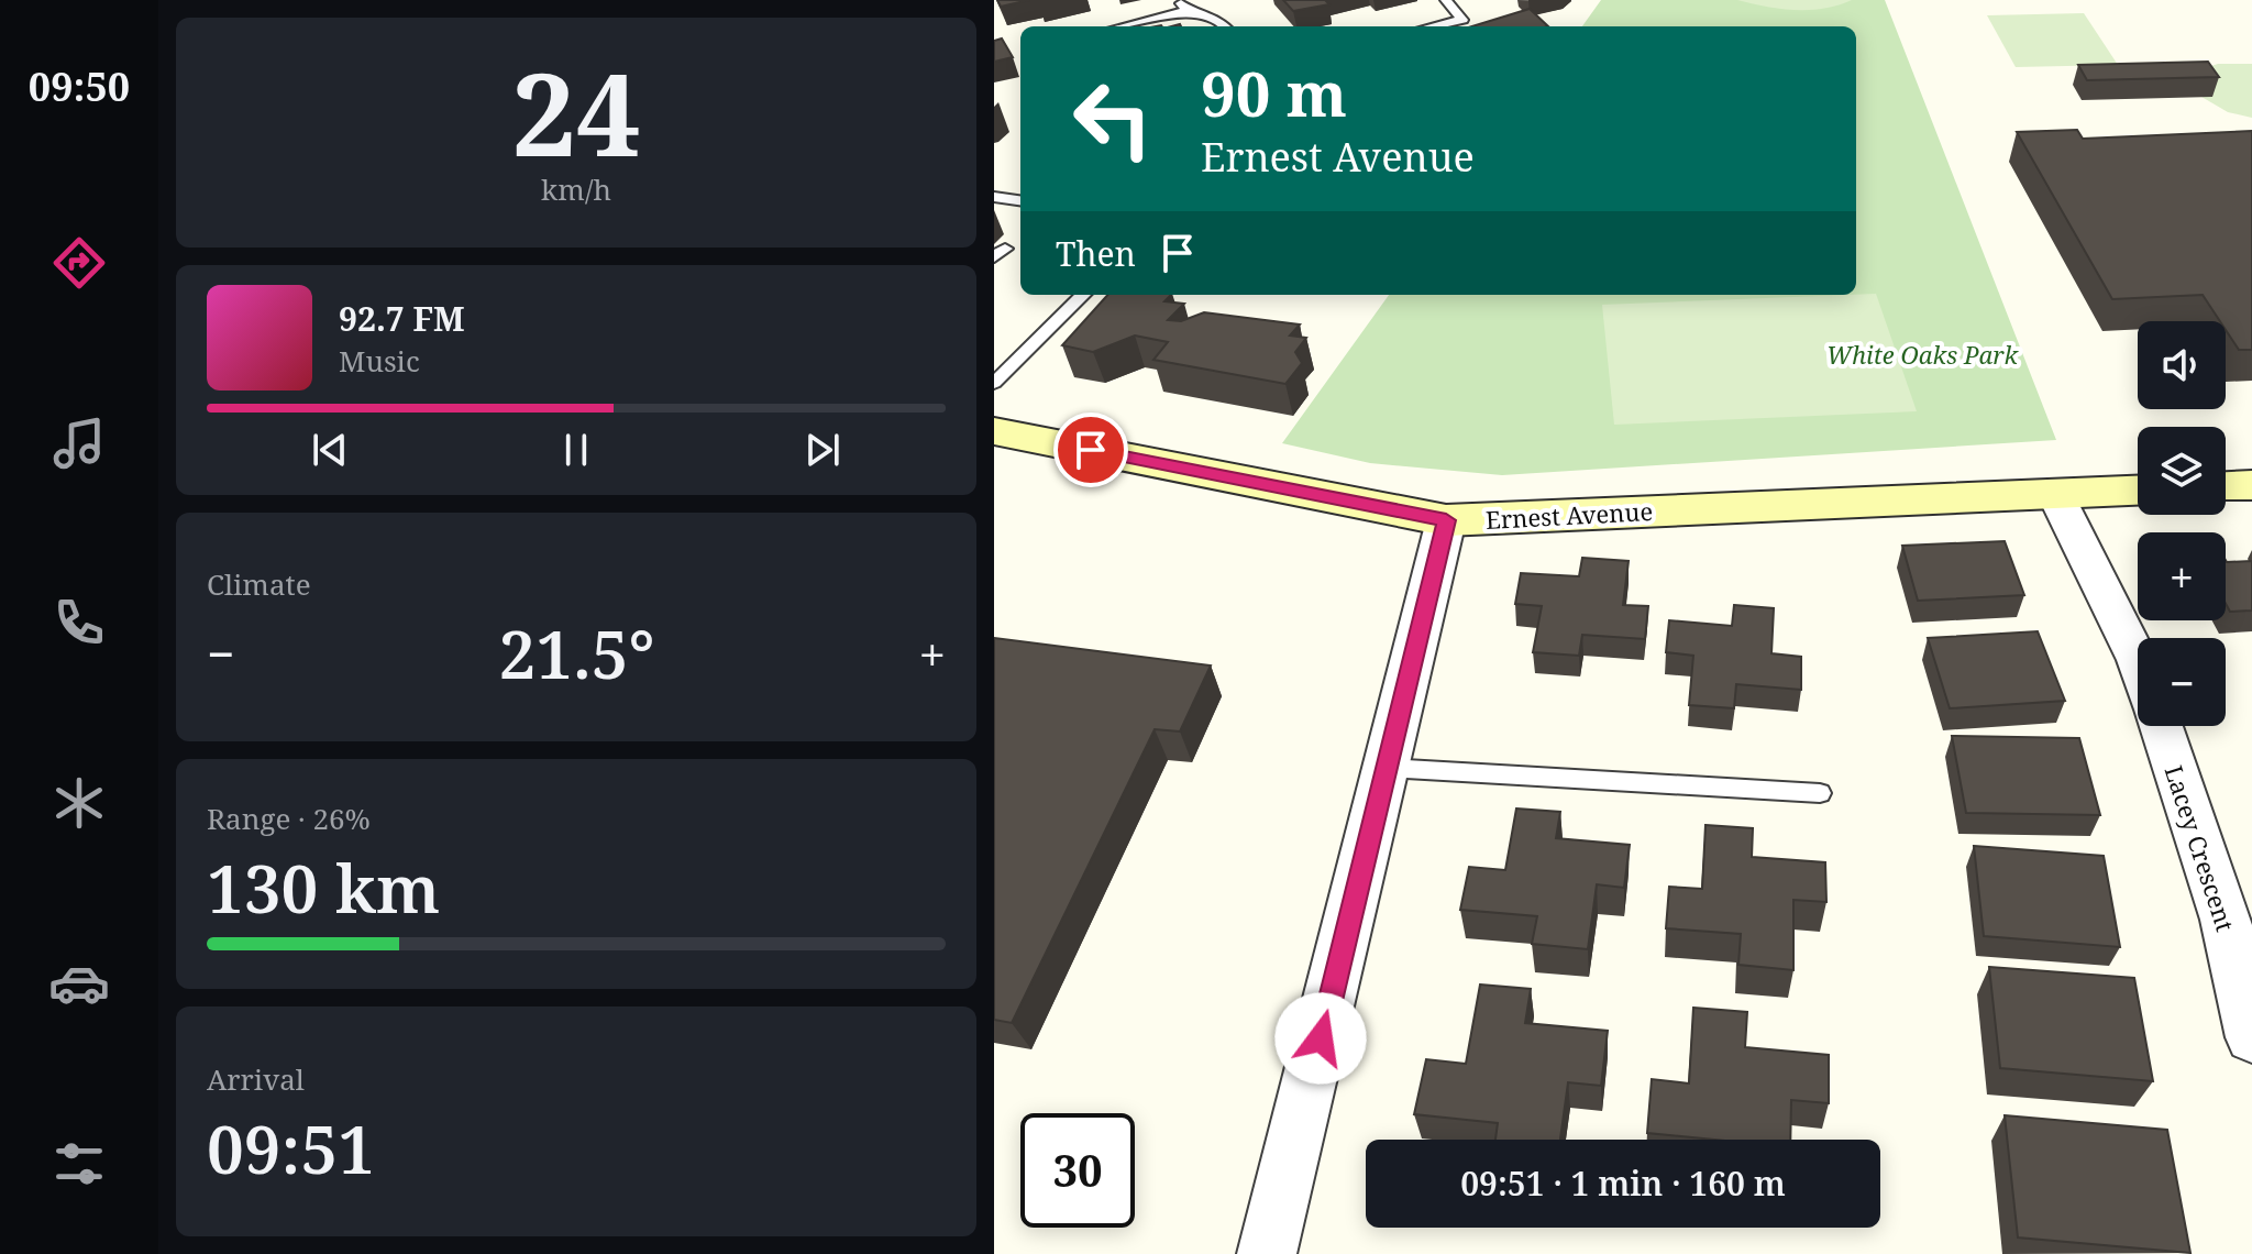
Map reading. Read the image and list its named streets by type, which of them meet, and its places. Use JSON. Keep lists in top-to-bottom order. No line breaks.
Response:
{"streets":{"street":["Ernest Avenue","Lacey Crescent"]},"crossings":[["Ernest Avenue","Lacey Crescent"]],"parks":["White Oaks Park"],"page":{"tabs":"09:50","tile":[["24","km/h"],"Climate",["Range · 26%","130 km"],["Arrival","09:51"]],"turn":["90 m","Ernest Avenue"],"then":"Then","song":["92.7 FM","Music"],"map_buttons":["+","−"],"heat":["−","21.5°","+"],"limit":"30","trip":"09:51 · 1 min · 160 m"}}
